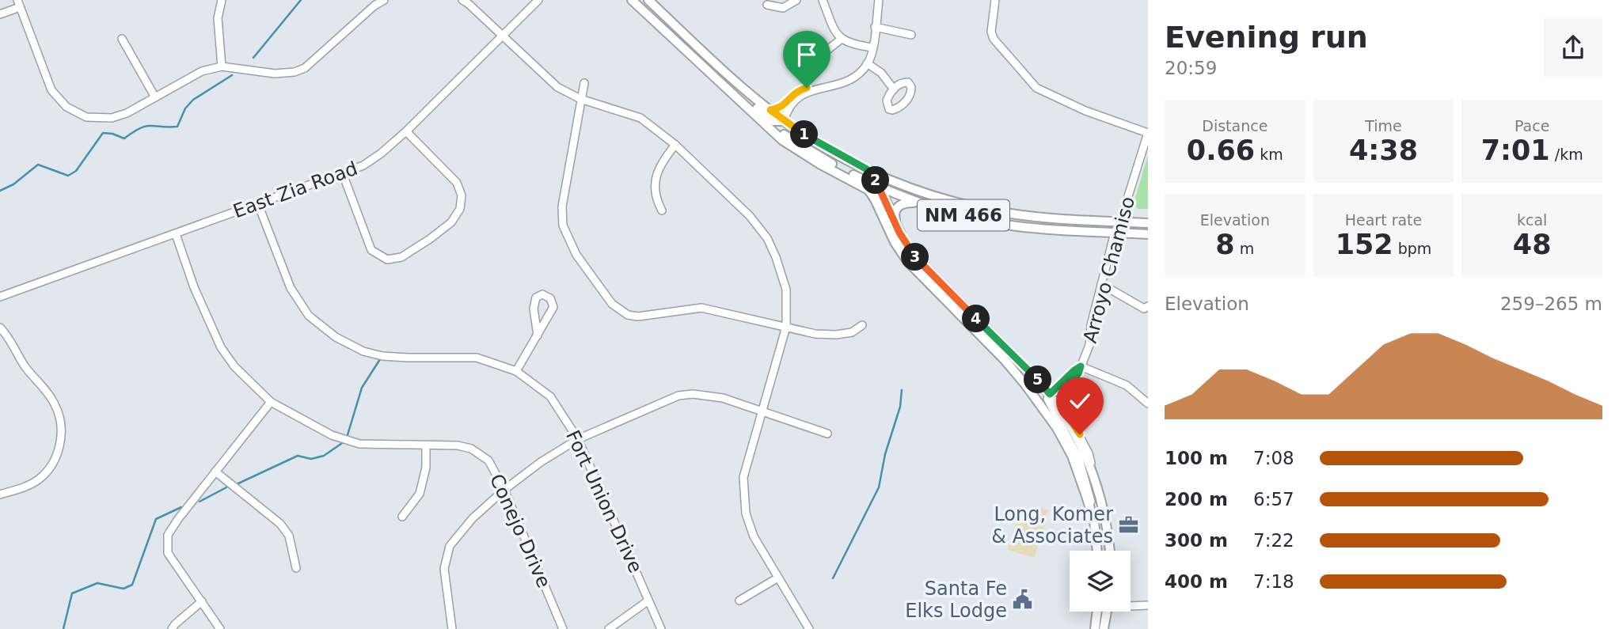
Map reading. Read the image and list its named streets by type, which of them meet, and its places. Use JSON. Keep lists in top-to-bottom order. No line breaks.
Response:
{"streets":{"main road":["NM 466"],"street":["East Zia Road","Arroyo Chamiso","Fort Union Drive","Conejo Drive"]},"crossings":[["East Zia Road","Fort Union Drive"],["East Zia Road","Conejo Drive"],["NM 466","Arroyo Chamiso"]],"places":{"office":["Long, Komer & Associates"],"public building":["Santa Fe Elks Lodge"]},"page":{"heading":["Evening run","20:59"],"stats":[["Distance","0.66 km"],["Time","4:38"],["Pace","7:01 /km"],["Elevation","8 m"],["Heart rate","152 bpm"],["kcal","48"]],"pins":["1","2","3","4","5"],"chart":["Elevation","259–265 m"],"list":[{"name":"100 m","note":"7:08"},{"name":"200 m","note":"6:57"},{"name":"300 m","note":"7:22"},{"name":"400 m","note":"7:18"}]}}
